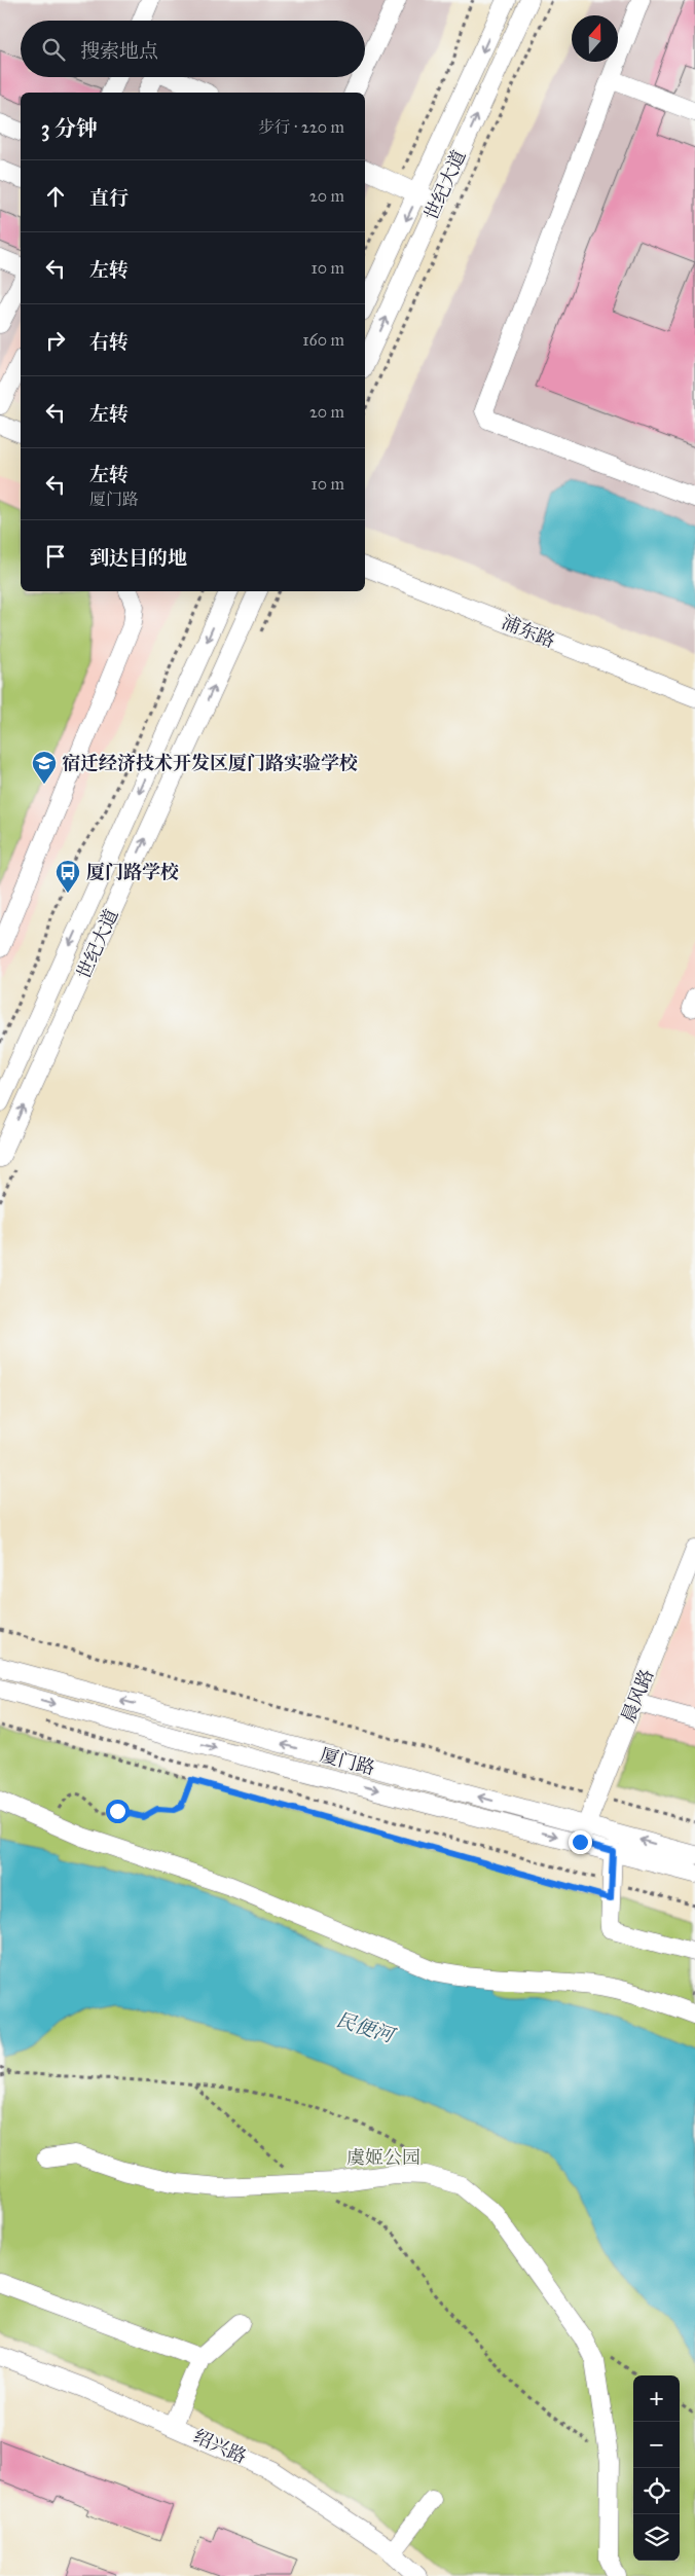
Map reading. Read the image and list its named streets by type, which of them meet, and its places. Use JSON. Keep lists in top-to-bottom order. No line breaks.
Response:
{"streets":{"street":["世纪大道","浦东路","晨风路","厦门路","绍兴路"]},"crossings":[["晨风路","厦门路"]],"water":["民便河"],"parks":["虞姬公园"],"places":{"school or university":["宿迁经济技术开发区厦门路实验学校"],"bus stop":["厦门路学校"]},"north":"top","page":{"search":"搜索地点","heading":["3 分钟","步行 · 220 m"],"list":[["直行","20 m"],["左转","10 m"],["右转","160 m"],["左转","20 m"],["左转","厦门路","10 m"],"到达目的地"],"map_buttons":["+","−"]}}
